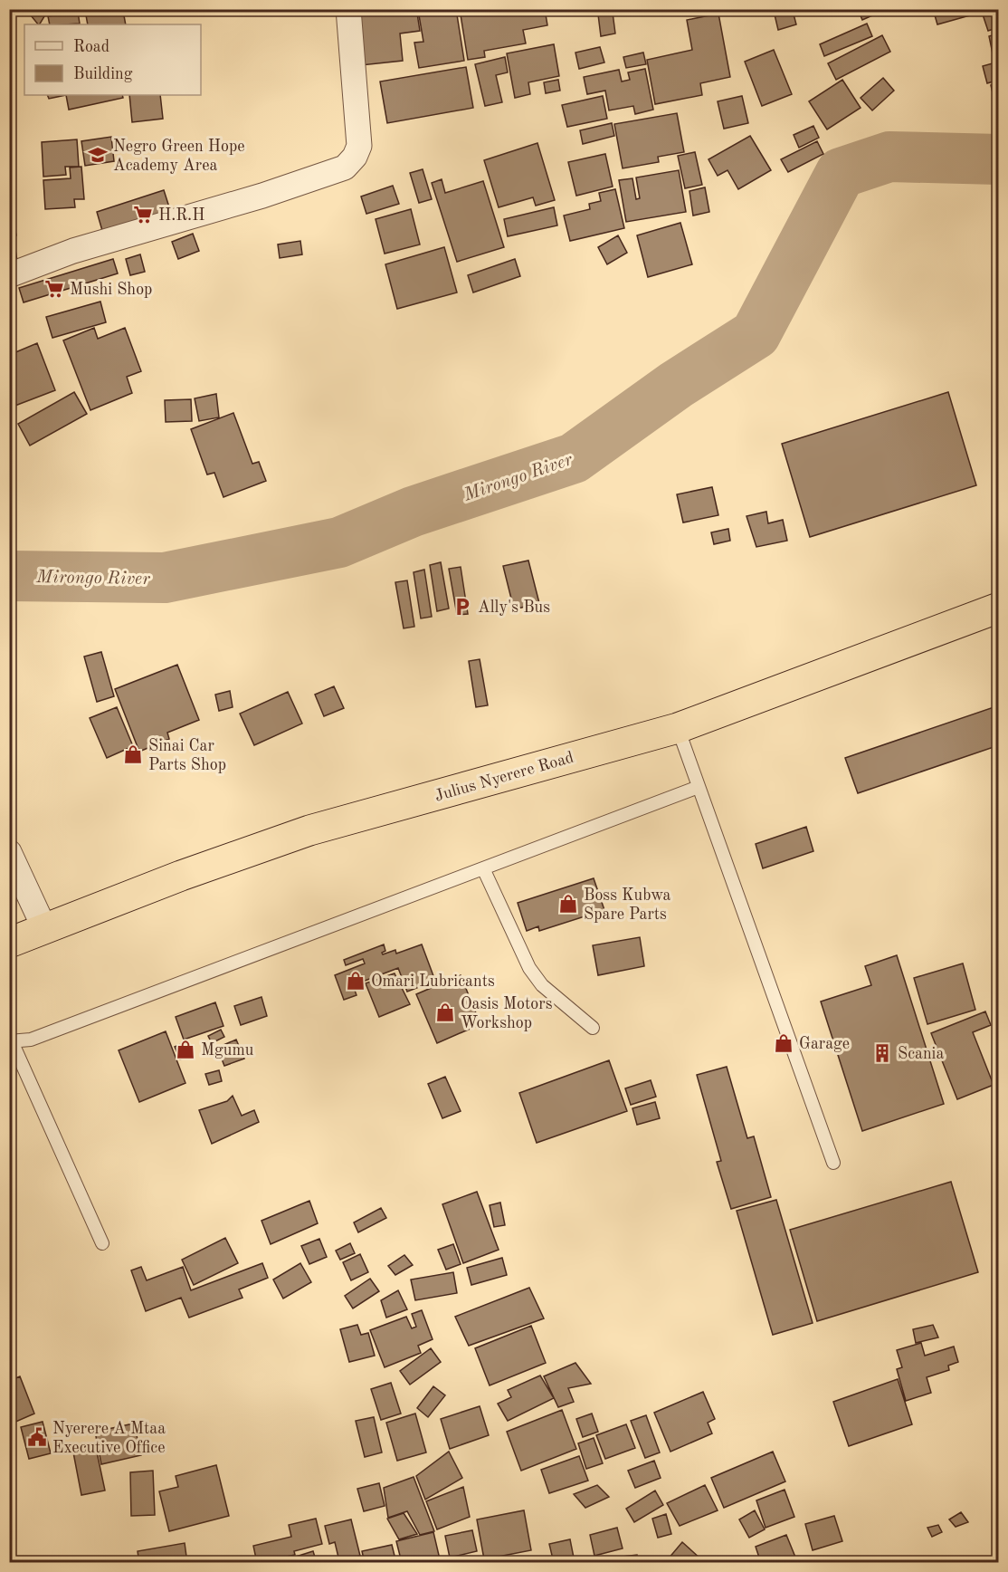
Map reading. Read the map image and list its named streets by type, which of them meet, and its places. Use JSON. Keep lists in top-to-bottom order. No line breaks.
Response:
{"streets":{"highway":["Julius Nyerere Road"]},"water":["Mirongo River"],"places":{"school or university":["Negro Green Hope Academy Area"],"supermarket":["H.R.H","Mushi Shop"],"parking":["Ally's Bus"],"shop":["Sinai Car Parts Shop","Boss Kubwa Spare Parts","Omari Lubricants","Oasis Motors Workshop","Garage","Mgumu"],"building":["Scania"],"public building":["Nyerere A Mtaa Executive Office"]},"legend":["Road","Building"]}
